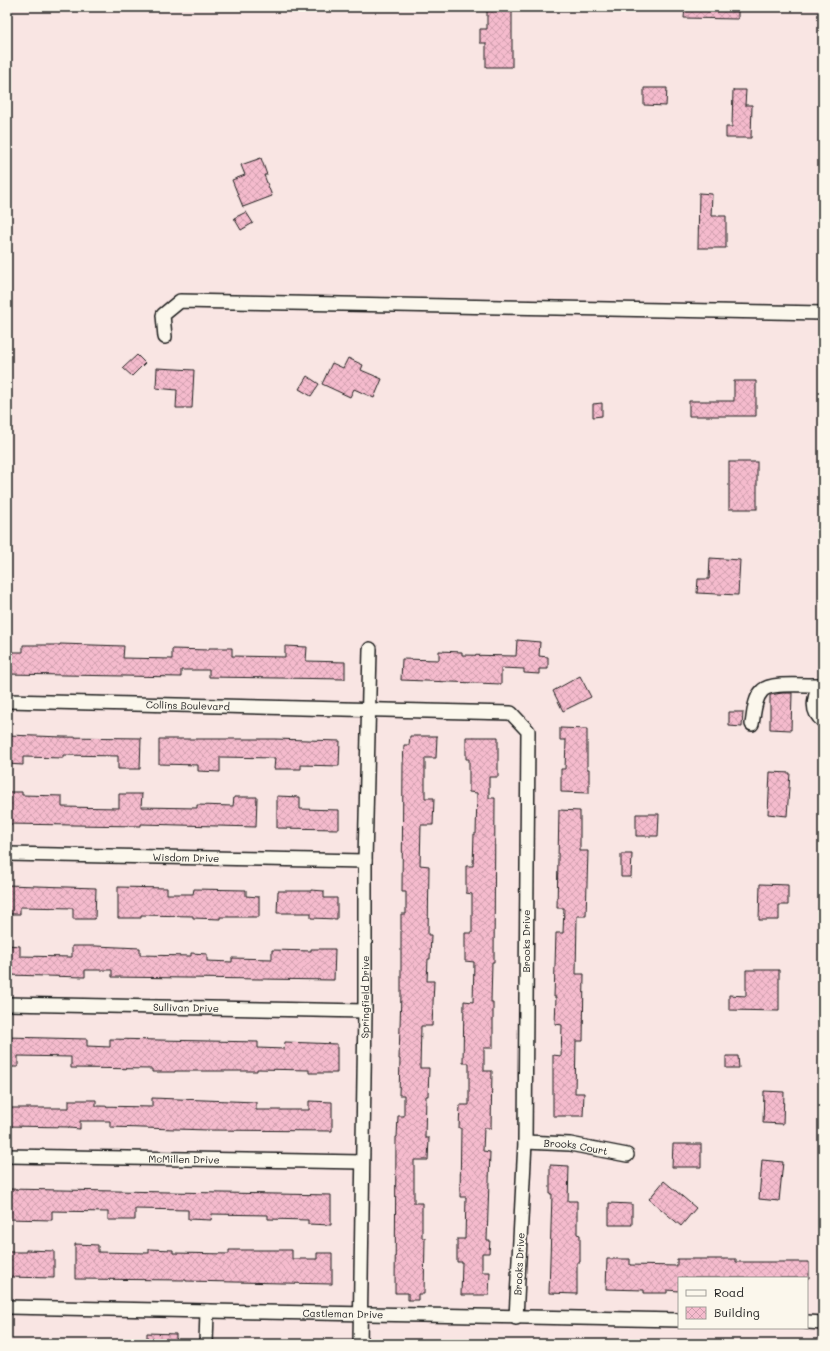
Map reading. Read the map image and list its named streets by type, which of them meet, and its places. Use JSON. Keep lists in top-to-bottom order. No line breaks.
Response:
{"streets":{"street":["Collins Boulevard","Wisdom Drive","Brooks Drive","Springfield Drive","Sullivan Drive","Brooks Court","McMillen Drive","Castleman Drive"]},"crossings":[["Collins Boulevard","Brooks Drive"],["Collins Boulevard","Springfield Drive"],["Wisdom Drive","Springfield Drive"],["Brooks Drive","Springfield Drive"],["Brooks Drive","Brooks Court"],["Brooks Drive","Castleman Drive"],["Springfield Drive","Sullivan Drive"],["Springfield Drive","McMillen Drive"],["Springfield Drive","Castleman Drive"]],"legend":["Road","Building"]}
